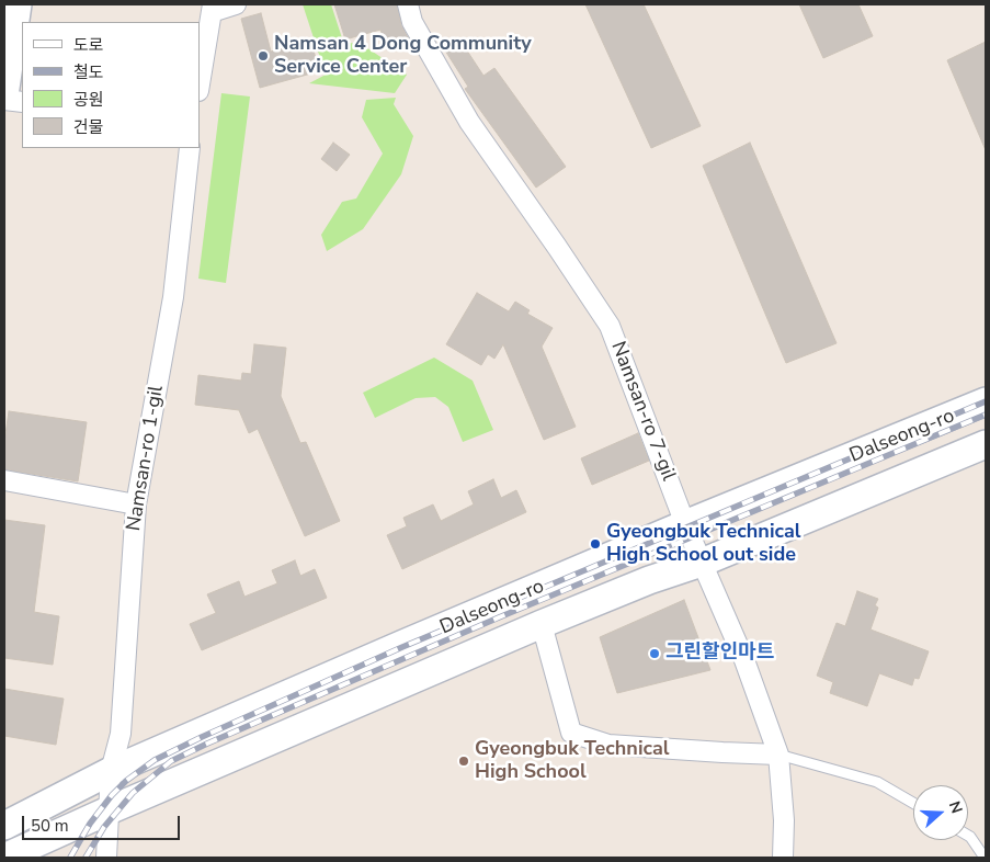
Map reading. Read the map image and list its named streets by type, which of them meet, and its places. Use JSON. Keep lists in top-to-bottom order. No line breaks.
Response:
{"streets":{"main road":["Dalseong-ro"],"street":["Namsan-ro 7-gil","Namsan-ro 1-gil"]},"crossings":[["Namsan-ro 7-gil","Dalseong-ro"],["Dalseong-ro","Namsan-ro 1-gil"]],"places":["Namsan 4 Dong Community Service Center","Gyeongbuk Technical High School out side","그린할인마트","Gyeongbuk Technical High School"],"legend":["도로","철도","공원","건물"],"scale_bar":"50 m","north":"right"}
